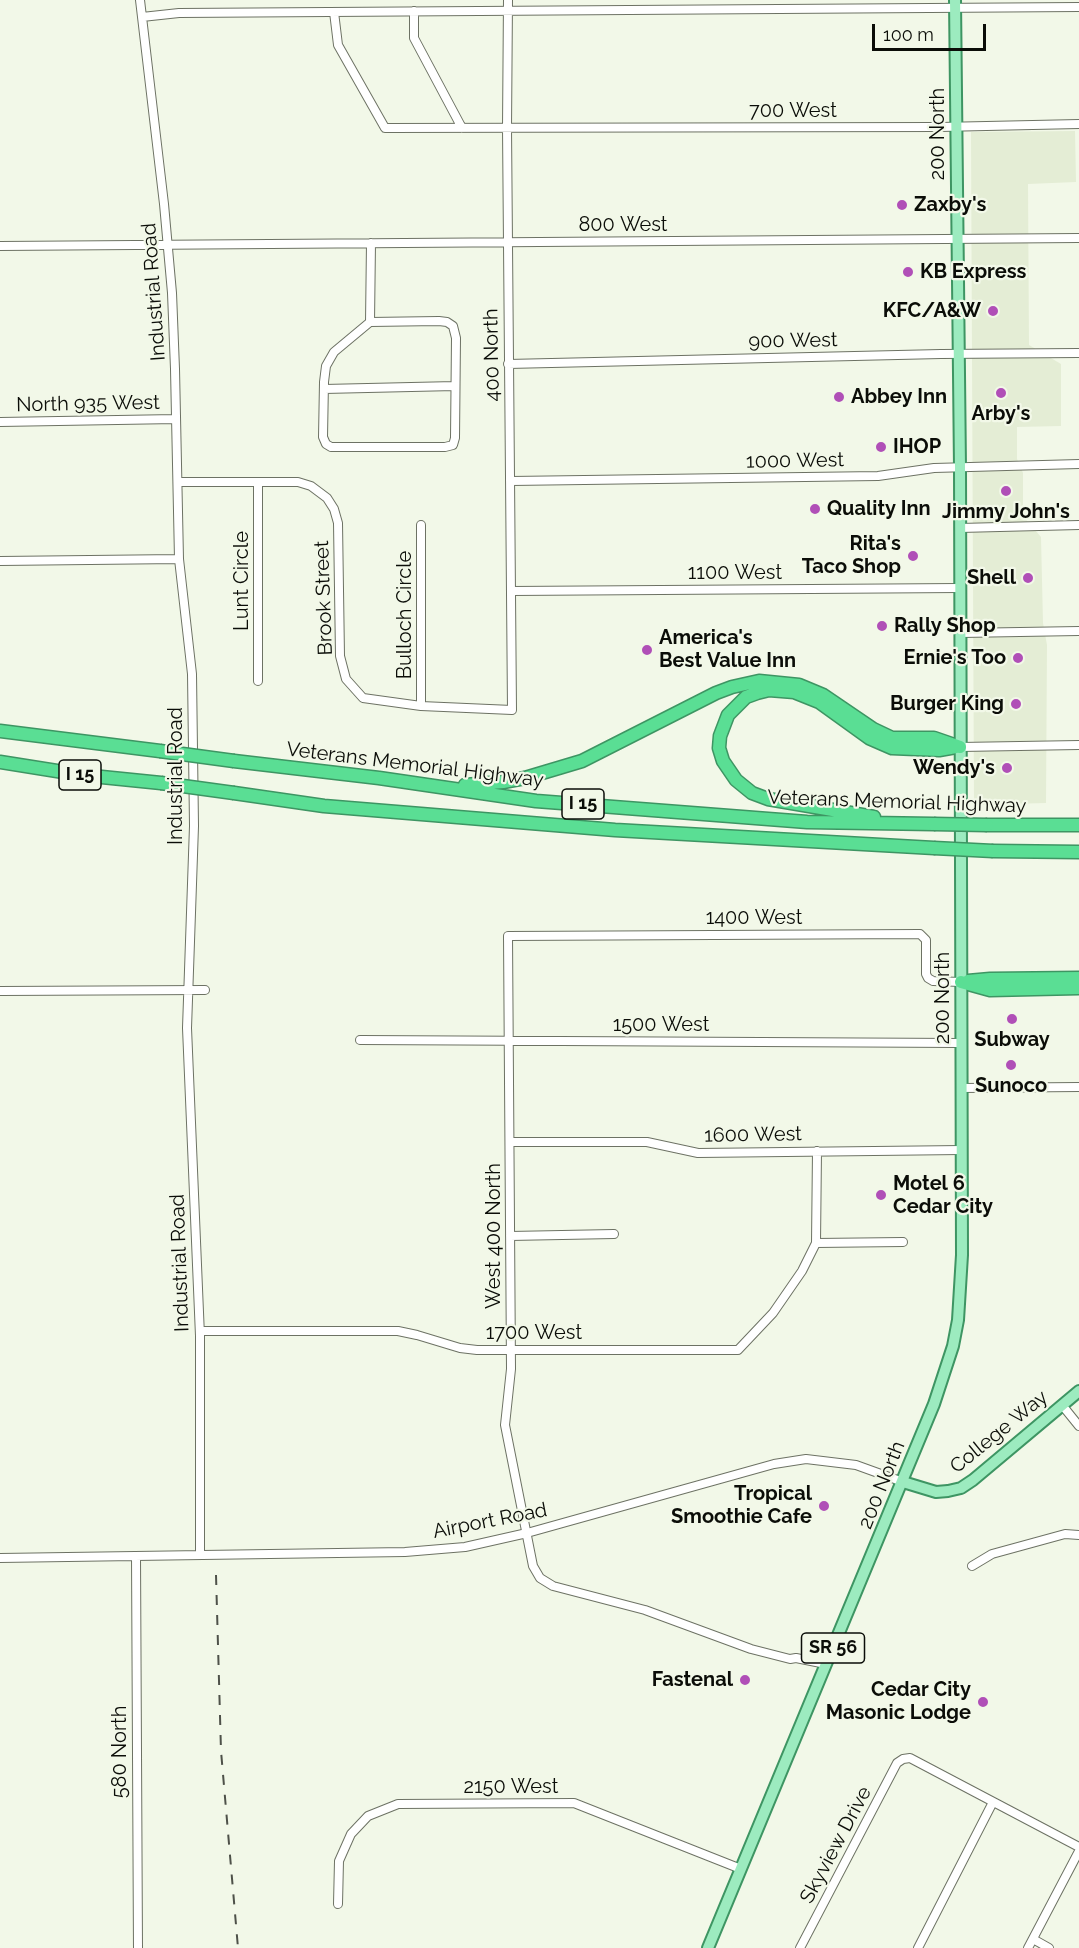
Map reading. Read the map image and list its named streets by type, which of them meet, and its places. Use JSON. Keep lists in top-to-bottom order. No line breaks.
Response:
{"streets":{"highway":["Veterans Memorial Highway","I 15"],"main road":["200 North","College Way","SR 56"],"street":["700 West","800 West","Industrial Road","900 West","400 North","North 935 West","1000 West","1100 West","Lunt Circle","Brook Street","Bulloch Circle","1400 West","1500 West","1600 West","West 400 North","1700 West","Airport Road","580 North","2150 West","Skyview Drive"]},"crossings":[["700 West","200 North"],["700 West","400 North"],["200 North","800 West"],["200 North","900 West"],["200 North","1000 West"],["200 North","1100 West"],["200 North","1400 West"],["200 North","1500 West"],["200 North","1600 West"],["200 North","West 400 North"],["200 North","College Way"],["200 North","Airport Road"],["200 North","2150 West"],["800 West","Industrial Road"],["800 West","400 North"],["Industrial Road","North 935 West"],["Industrial Road","Brook Street"],["Industrial Road","1700 West"],["Industrial Road","Airport Road"],["900 West","400 North"],["400 North","1000 West"],["400 North","1100 West"],["400 North","Brook Street"],["Lunt Circle","Brook Street"],["Brook Street","Bulloch Circle"],["1400 West","West 400 North"],["1500 West","West 400 North"],["1600 West","West 400 North"],["1600 West","1700 West"],["West 400 North","1700 West"],["West 400 North","Airport Road"],["College Way","Airport Road"],["Airport Road","580 North"]],"places":["Zaxby's","KB Express","KFC/A&W","Arby's","Abbey Inn","IHOP","Jimmy John's","Quality Inn","Rita's Taco Shop","Shell","Rally Shop","America's Best Value Inn","Ernie's Too","Burger King","Wendy's","Subway","Sunoco","Motel 6 Cedar City","Tropical Smoothie Cafe","Fastenal","Cedar City Masonic Lodge"],"scale_bar":"100 m"}
